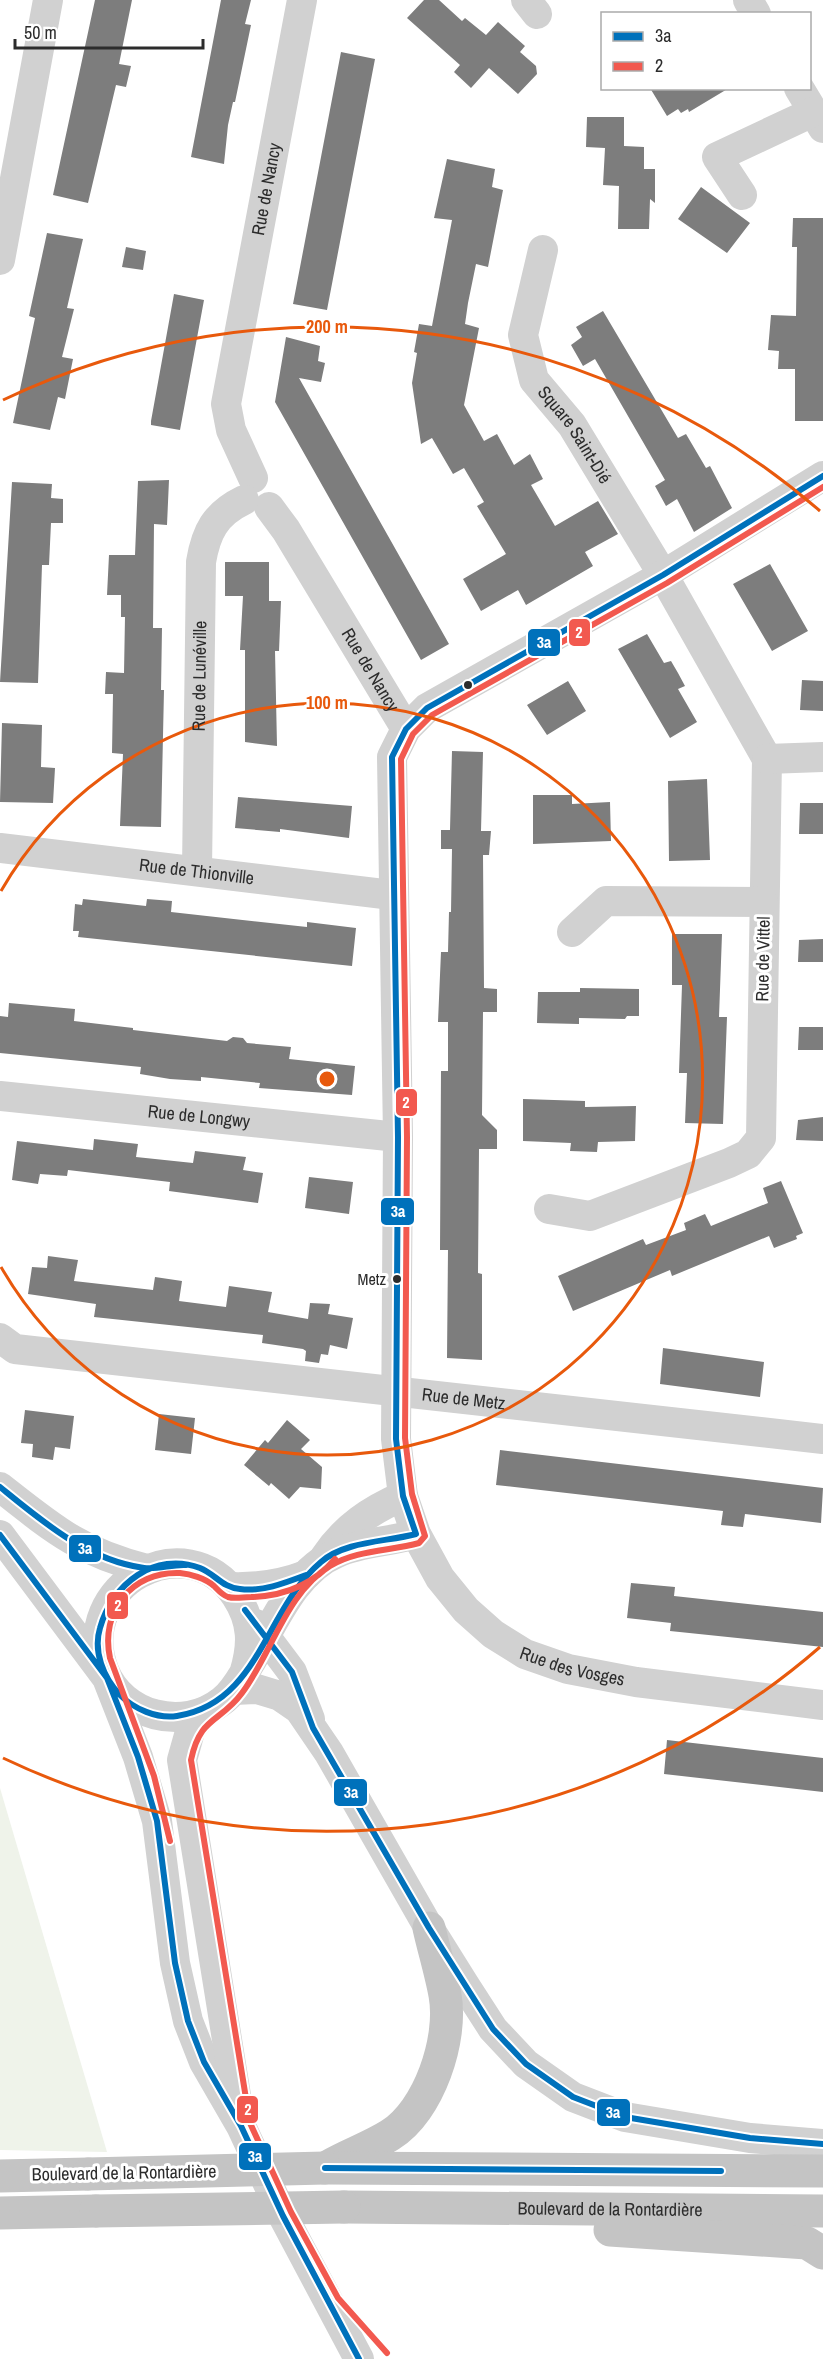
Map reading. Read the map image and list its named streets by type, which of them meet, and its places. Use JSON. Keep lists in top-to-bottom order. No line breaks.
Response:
{"streets":{"main road":["Boulevard de la Rontardière"],"street":["Rue de Nancy","Square Saint-Dié","Rue de Lunéville","Rue de Thionville","Rue de Vittel","Rue de Longwy","Rue de Metz","Rue des Vosges"]},"crossings":[["Rue de Nancy","Rue de Lunéville"],["Rue de Nancy","Rue de Thionville"],["Rue de Nancy","Rue de Longwy"],["Rue de Nancy","Rue de Metz"],["Rue de Nancy","Rue des Vosges"],["Rue de Lunéville","Rue de Thionville"]],"places":["Metz"],"lines":["transit line 3a","transit line 2"],"legend":["3a","2"],"scale_bar":"50 m","rings":["200 m","100 m"]}
